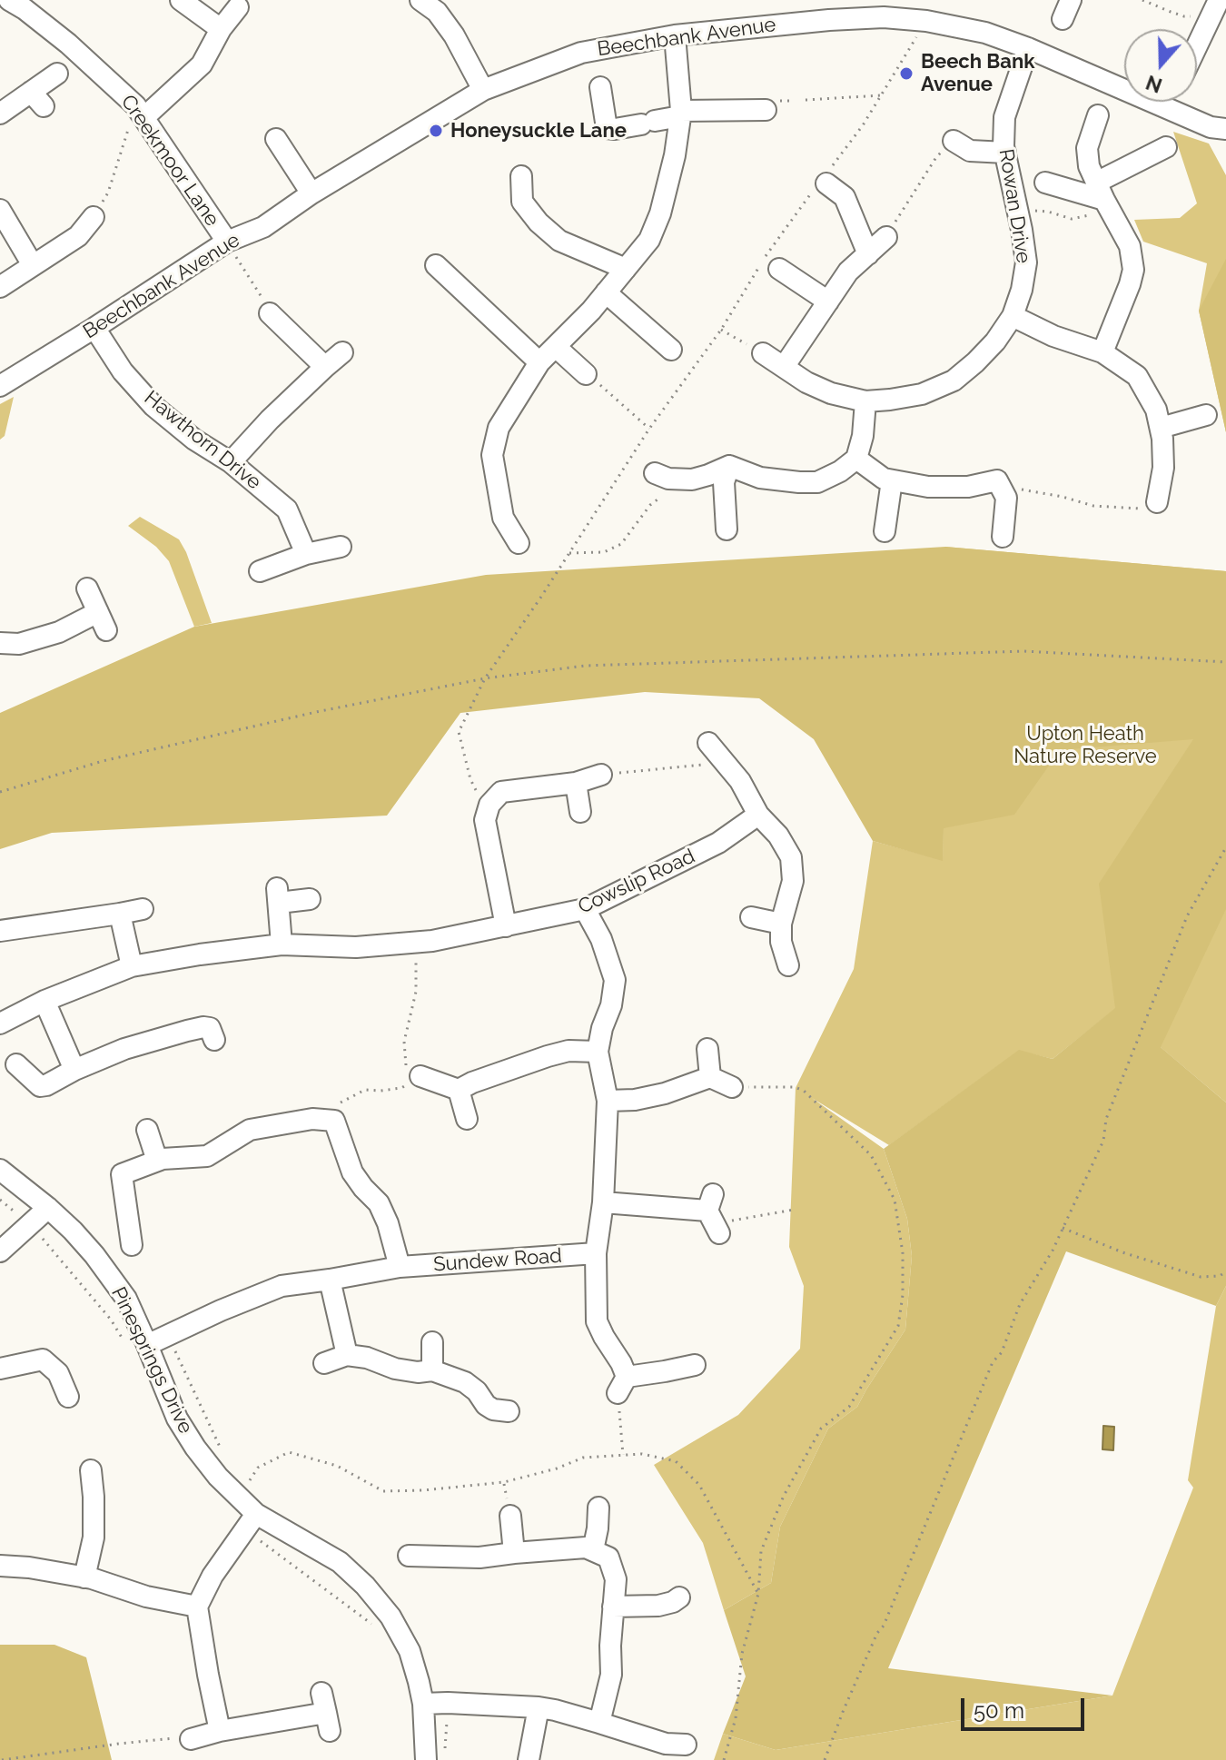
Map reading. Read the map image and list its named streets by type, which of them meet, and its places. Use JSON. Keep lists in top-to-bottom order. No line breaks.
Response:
{"streets":{"street":["Beechbank Avenue","Creekmoor Lane","Rowan Drive","Hawthorn Drive","Cowslip Road","Sundew Road","Pinesprings Drive"]},"crossings":[["Beechbank Avenue","Creekmoor Lane"],["Beechbank Avenue","Rowan Drive"],["Beechbank Avenue","Hawthorn Drive"],["Sundew Road","Pinesprings Drive"]],"parks":["Upton Heath Nature Reserve"],"places":["Beech Bank Avenue","Honeysuckle Lane"],"scale_bar":"50 m","north":"bottom"}
